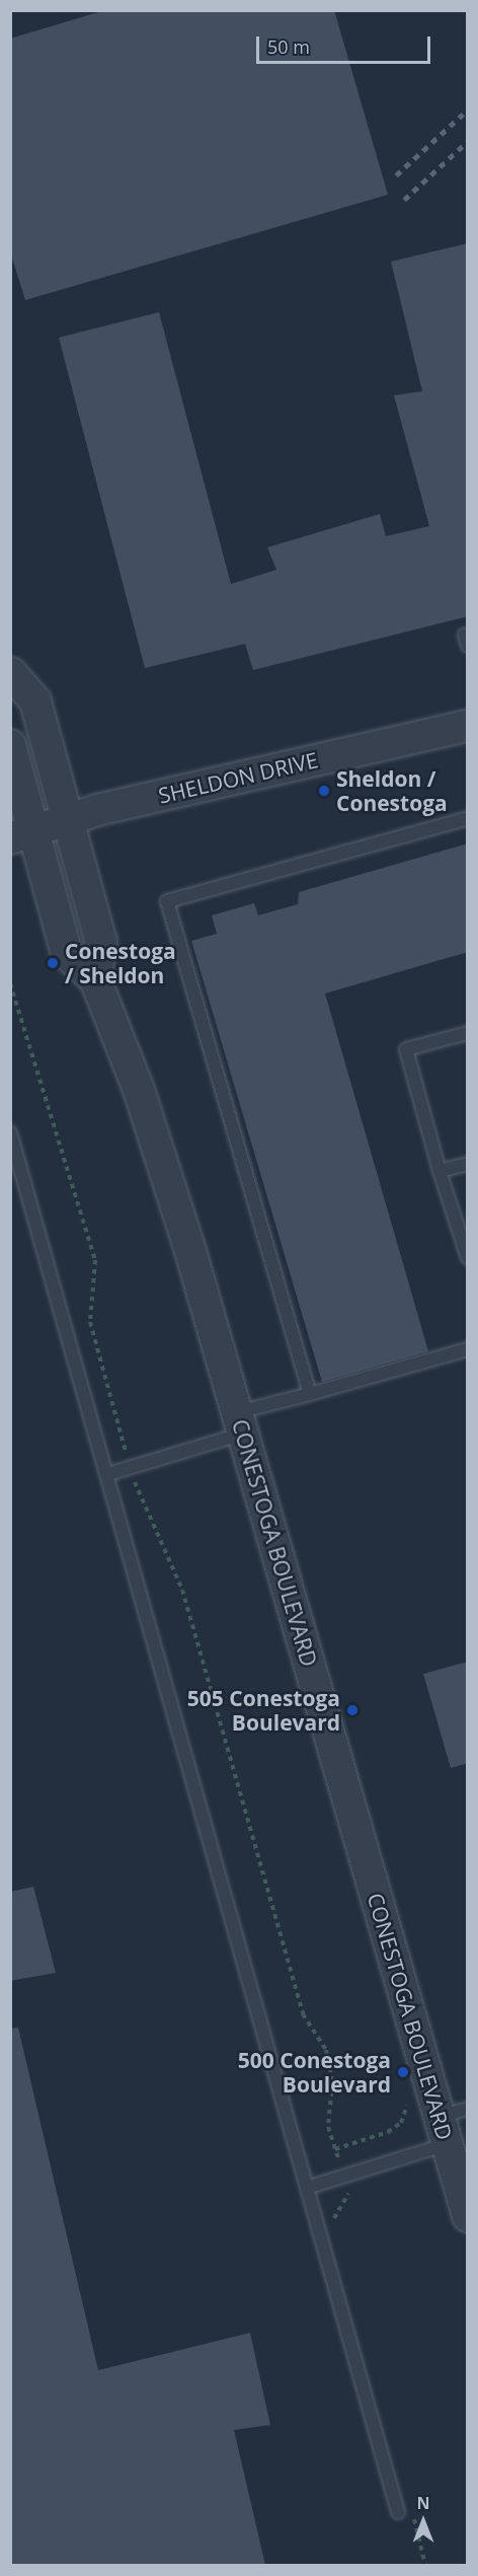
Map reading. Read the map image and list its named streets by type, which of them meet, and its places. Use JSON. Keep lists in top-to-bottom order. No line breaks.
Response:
{"streets":{"street":["SHELDON DRIVE","CONESTOGA BOULEVARD"]},"crossings":[["SHELDON DRIVE","CONESTOGA BOULEVARD"]],"places":["Sheldon / Conestoga","Conestoga / Sheldon","505 Conestoga Boulevard","500 Conestoga Boulevard"],"scale_bar":"50 m","north":"top"}
